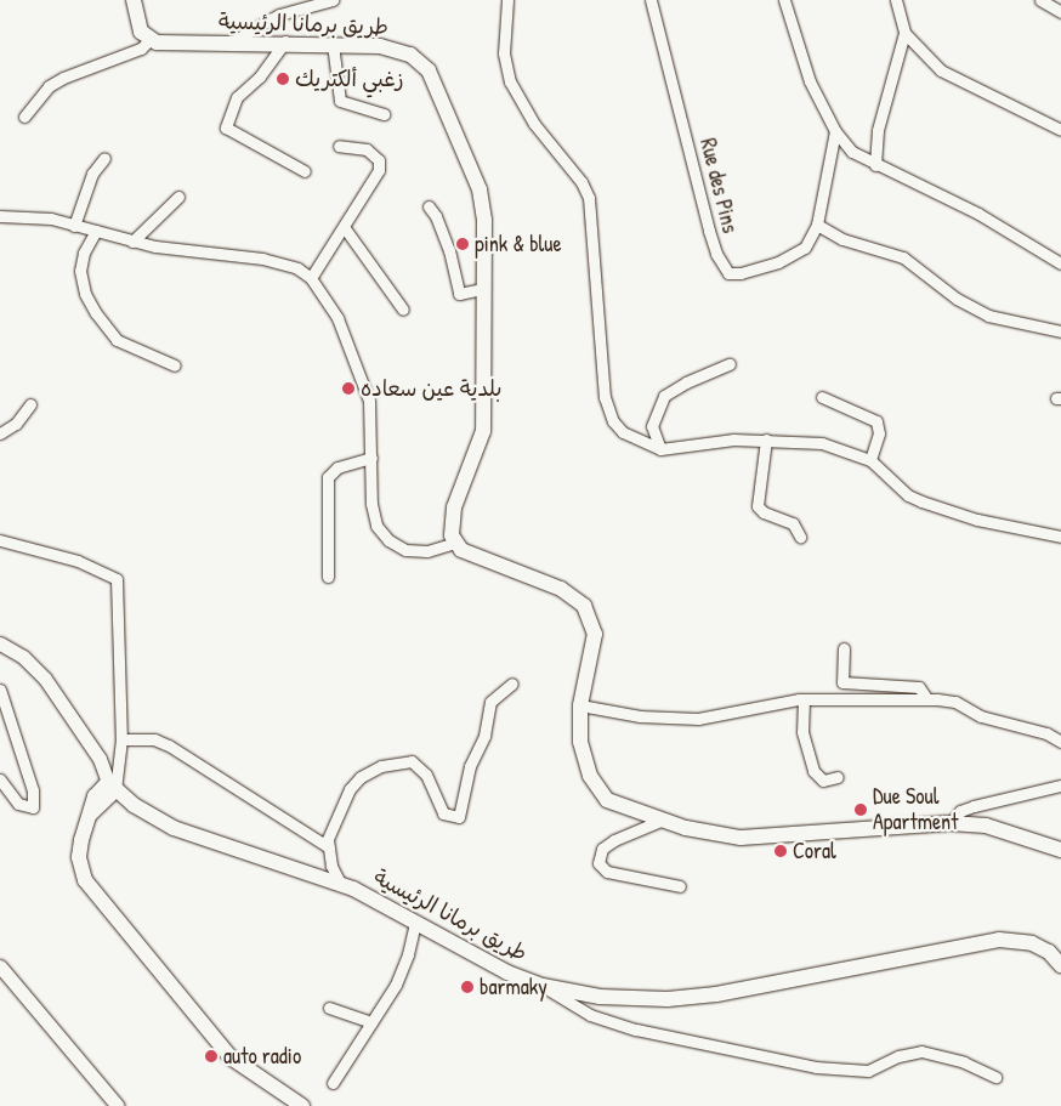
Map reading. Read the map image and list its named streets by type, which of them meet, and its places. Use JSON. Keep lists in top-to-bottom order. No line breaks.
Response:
{"streets":{"main road":["طريق برمانا الرئيسية"],"street":["Rue des Pins"]},"places":["زغبي ألكتريك","pink & blue","بلدية عين سعاده","Due Soul Apartment","Coral","barmaky","auto radio"]}
